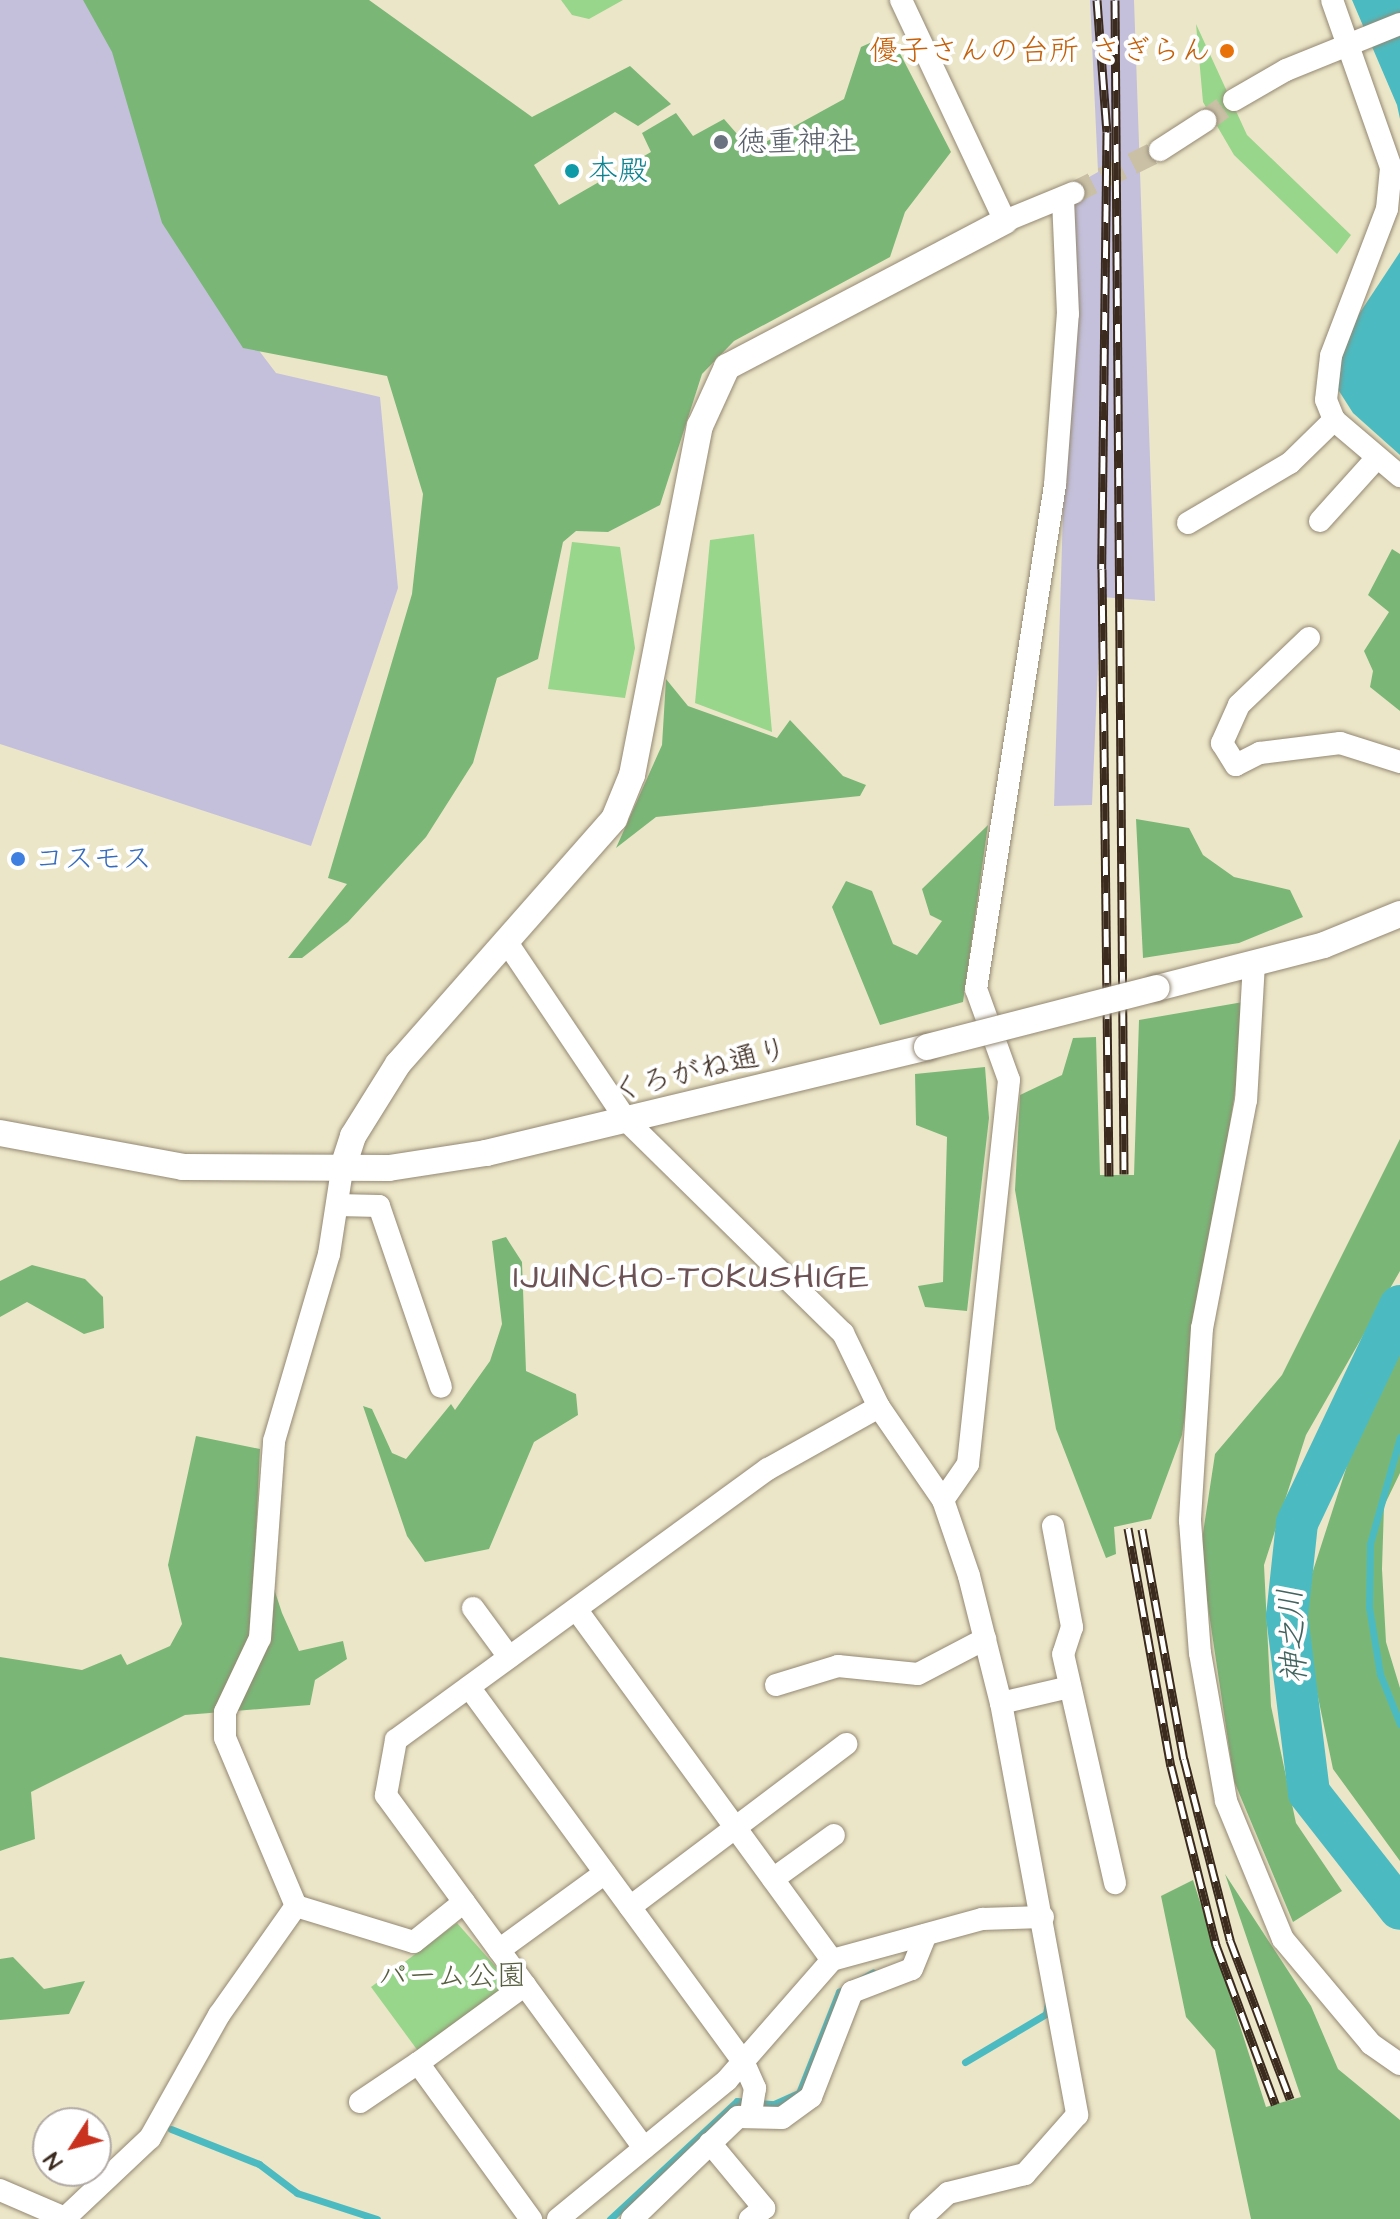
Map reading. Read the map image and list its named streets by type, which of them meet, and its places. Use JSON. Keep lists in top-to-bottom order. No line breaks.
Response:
{"streets":{"street":["くろがね通り"]},"districts":["IJUINCHO-TOKUSHIGE"],"water":["神之川"],"parks":["パーム公園"],"places":["優子さんの台所 さぎらん","徳重神社","本殿","コスモス"],"north":"bottom left"}
